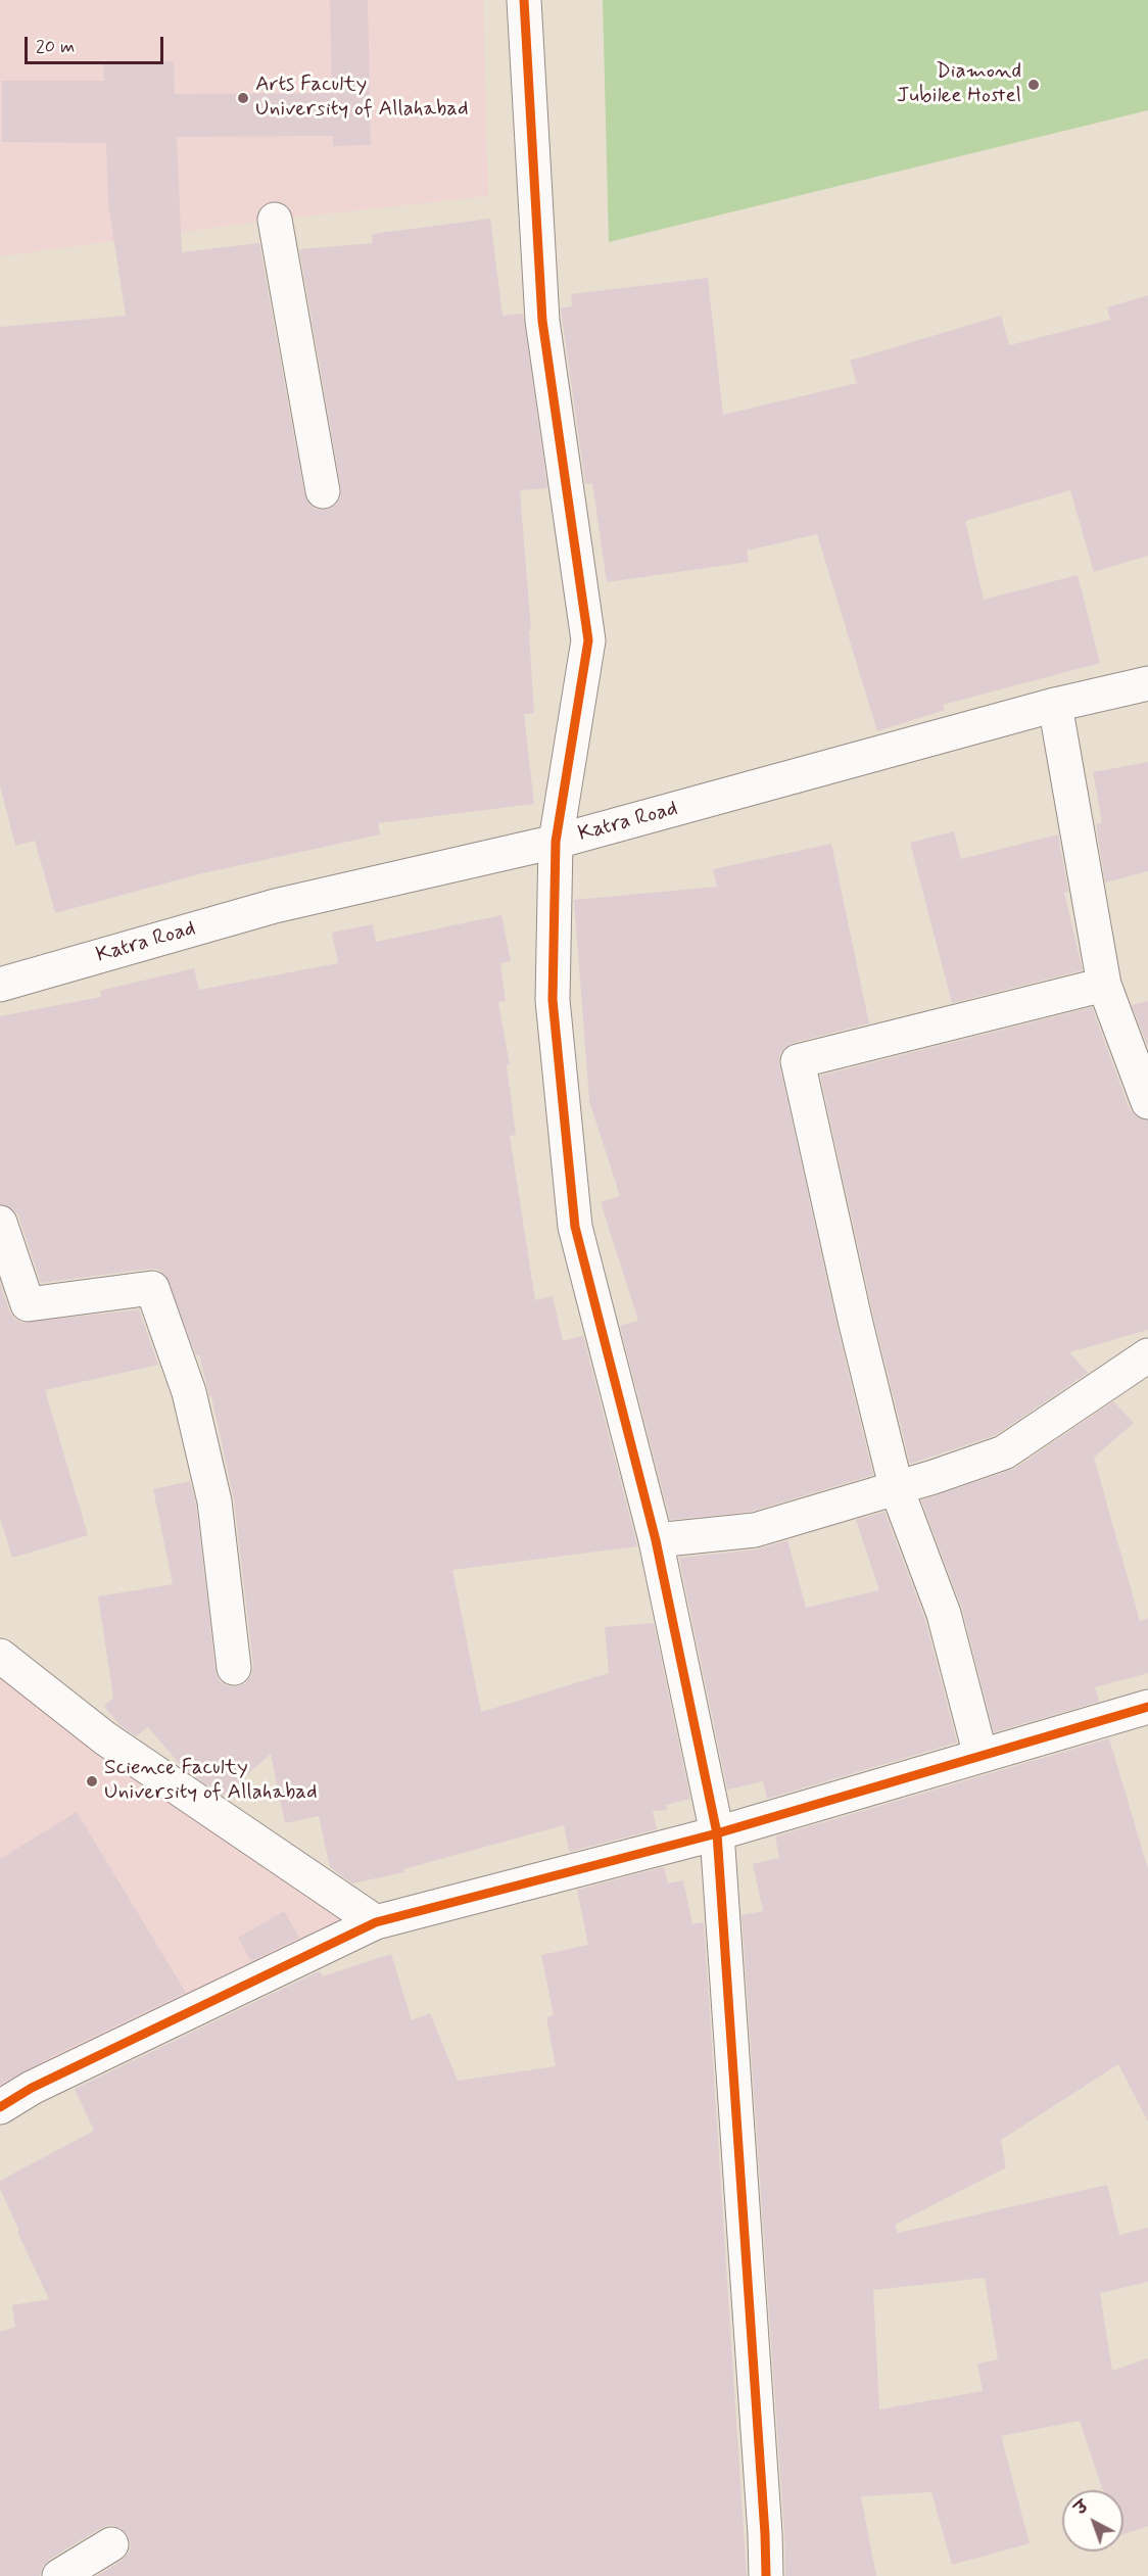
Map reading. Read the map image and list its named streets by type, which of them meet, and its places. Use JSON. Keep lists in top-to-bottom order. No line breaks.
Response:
{"streets":{"street":["Katra Road"]},"places":["Diamond Jubilee Hostel","Arts Faculty University of Allahabad","Science Faculty University of Allahabad"],"scale_bar":"20 m","north":"top left"}
